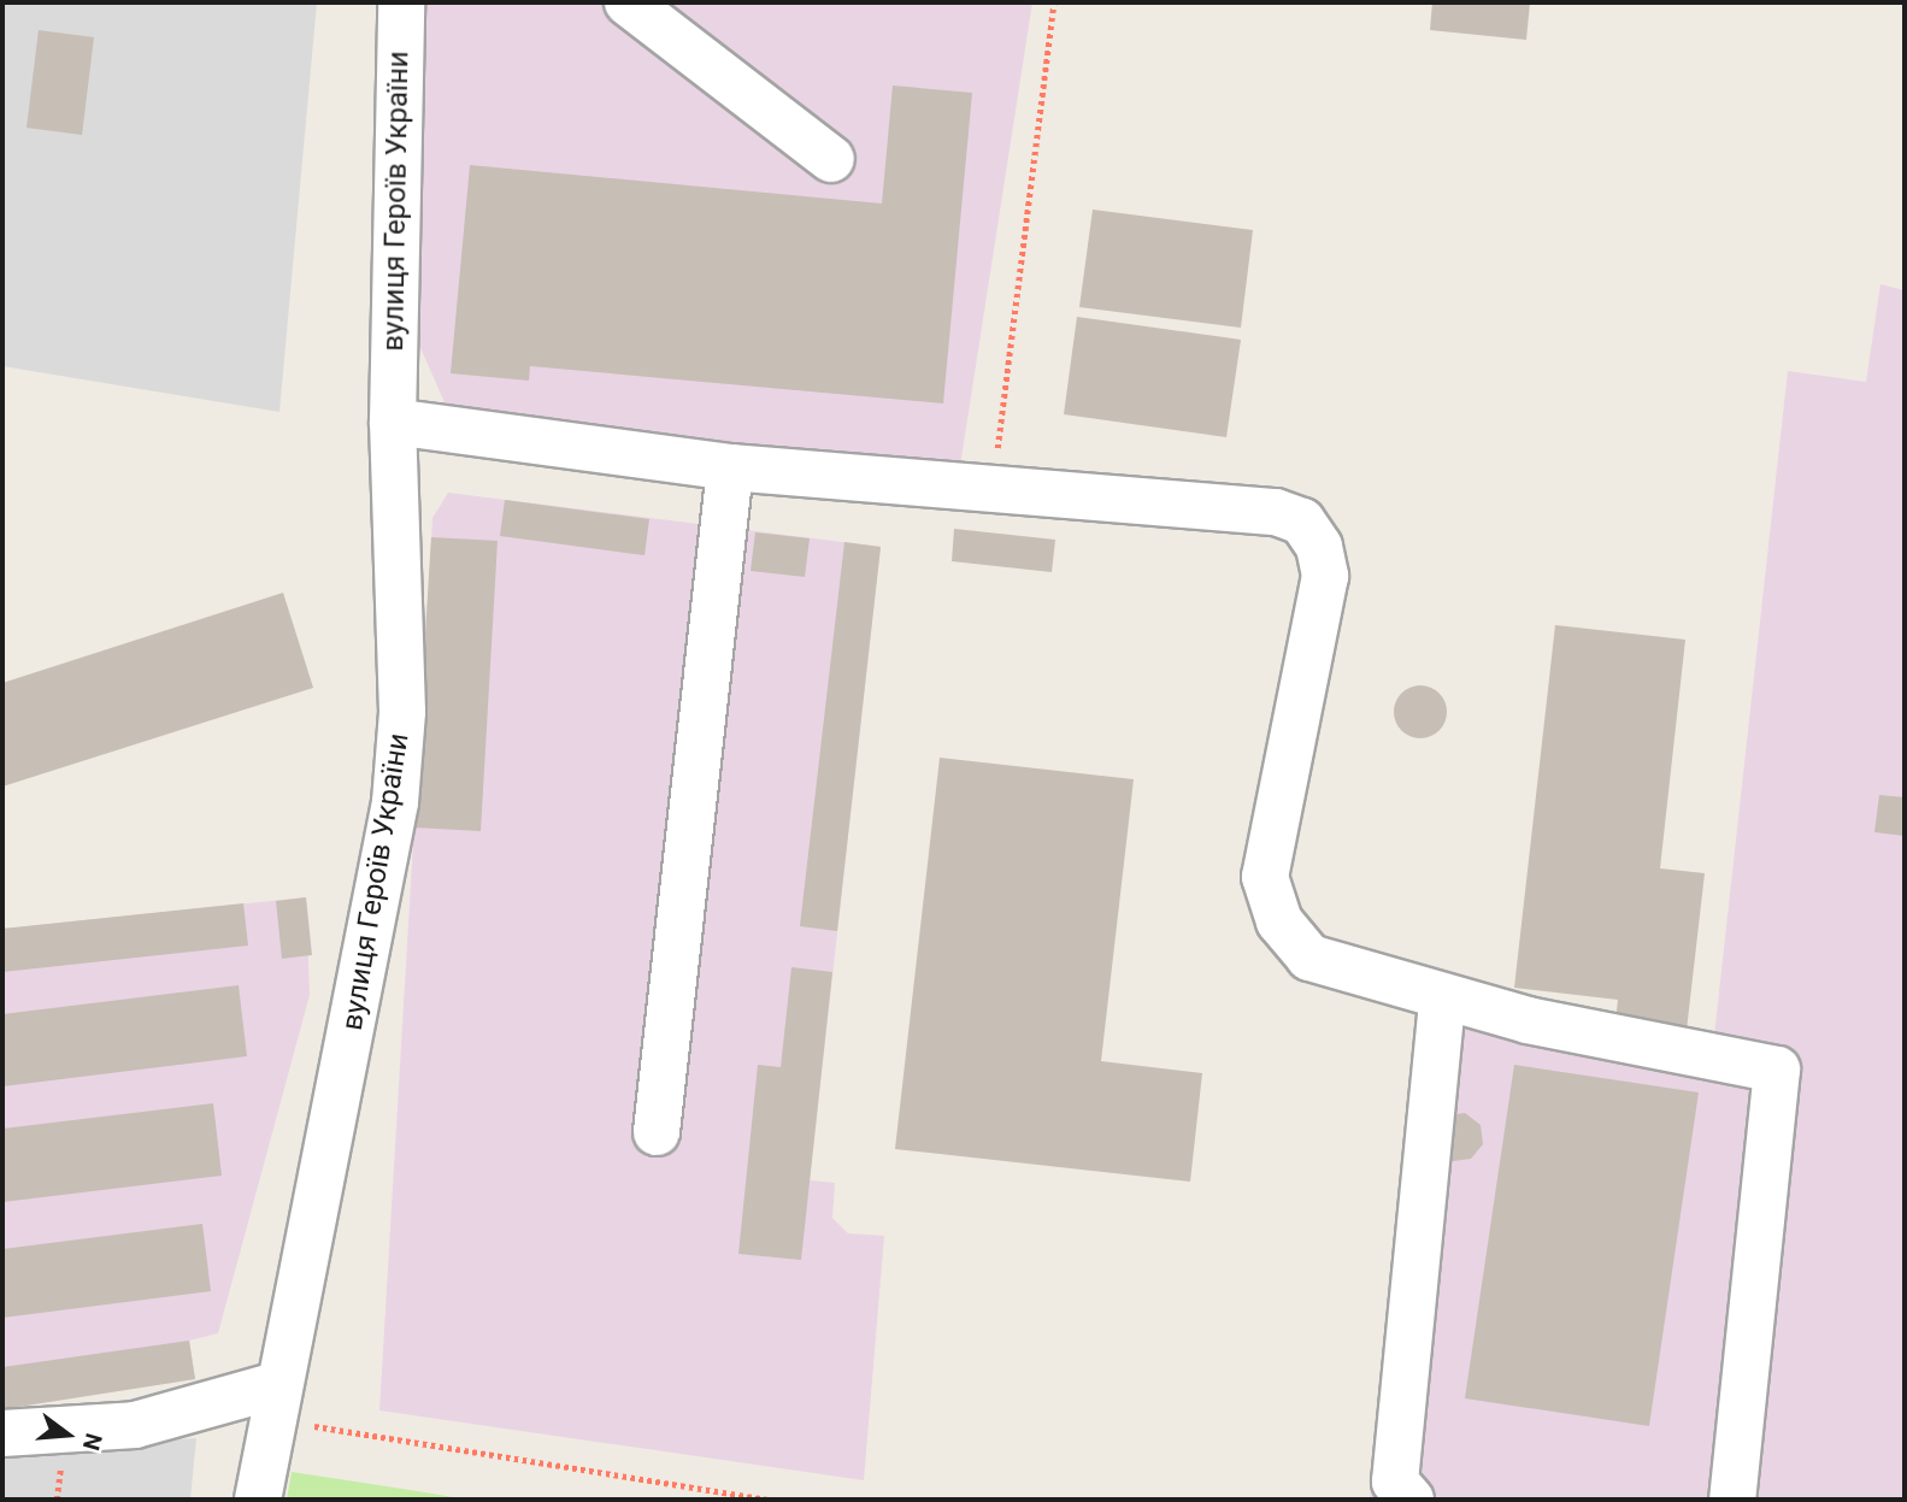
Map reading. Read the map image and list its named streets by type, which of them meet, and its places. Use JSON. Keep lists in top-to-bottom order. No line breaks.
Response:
{"streets":{"street":["вулиця Героїв України"]},"north":"right"}
